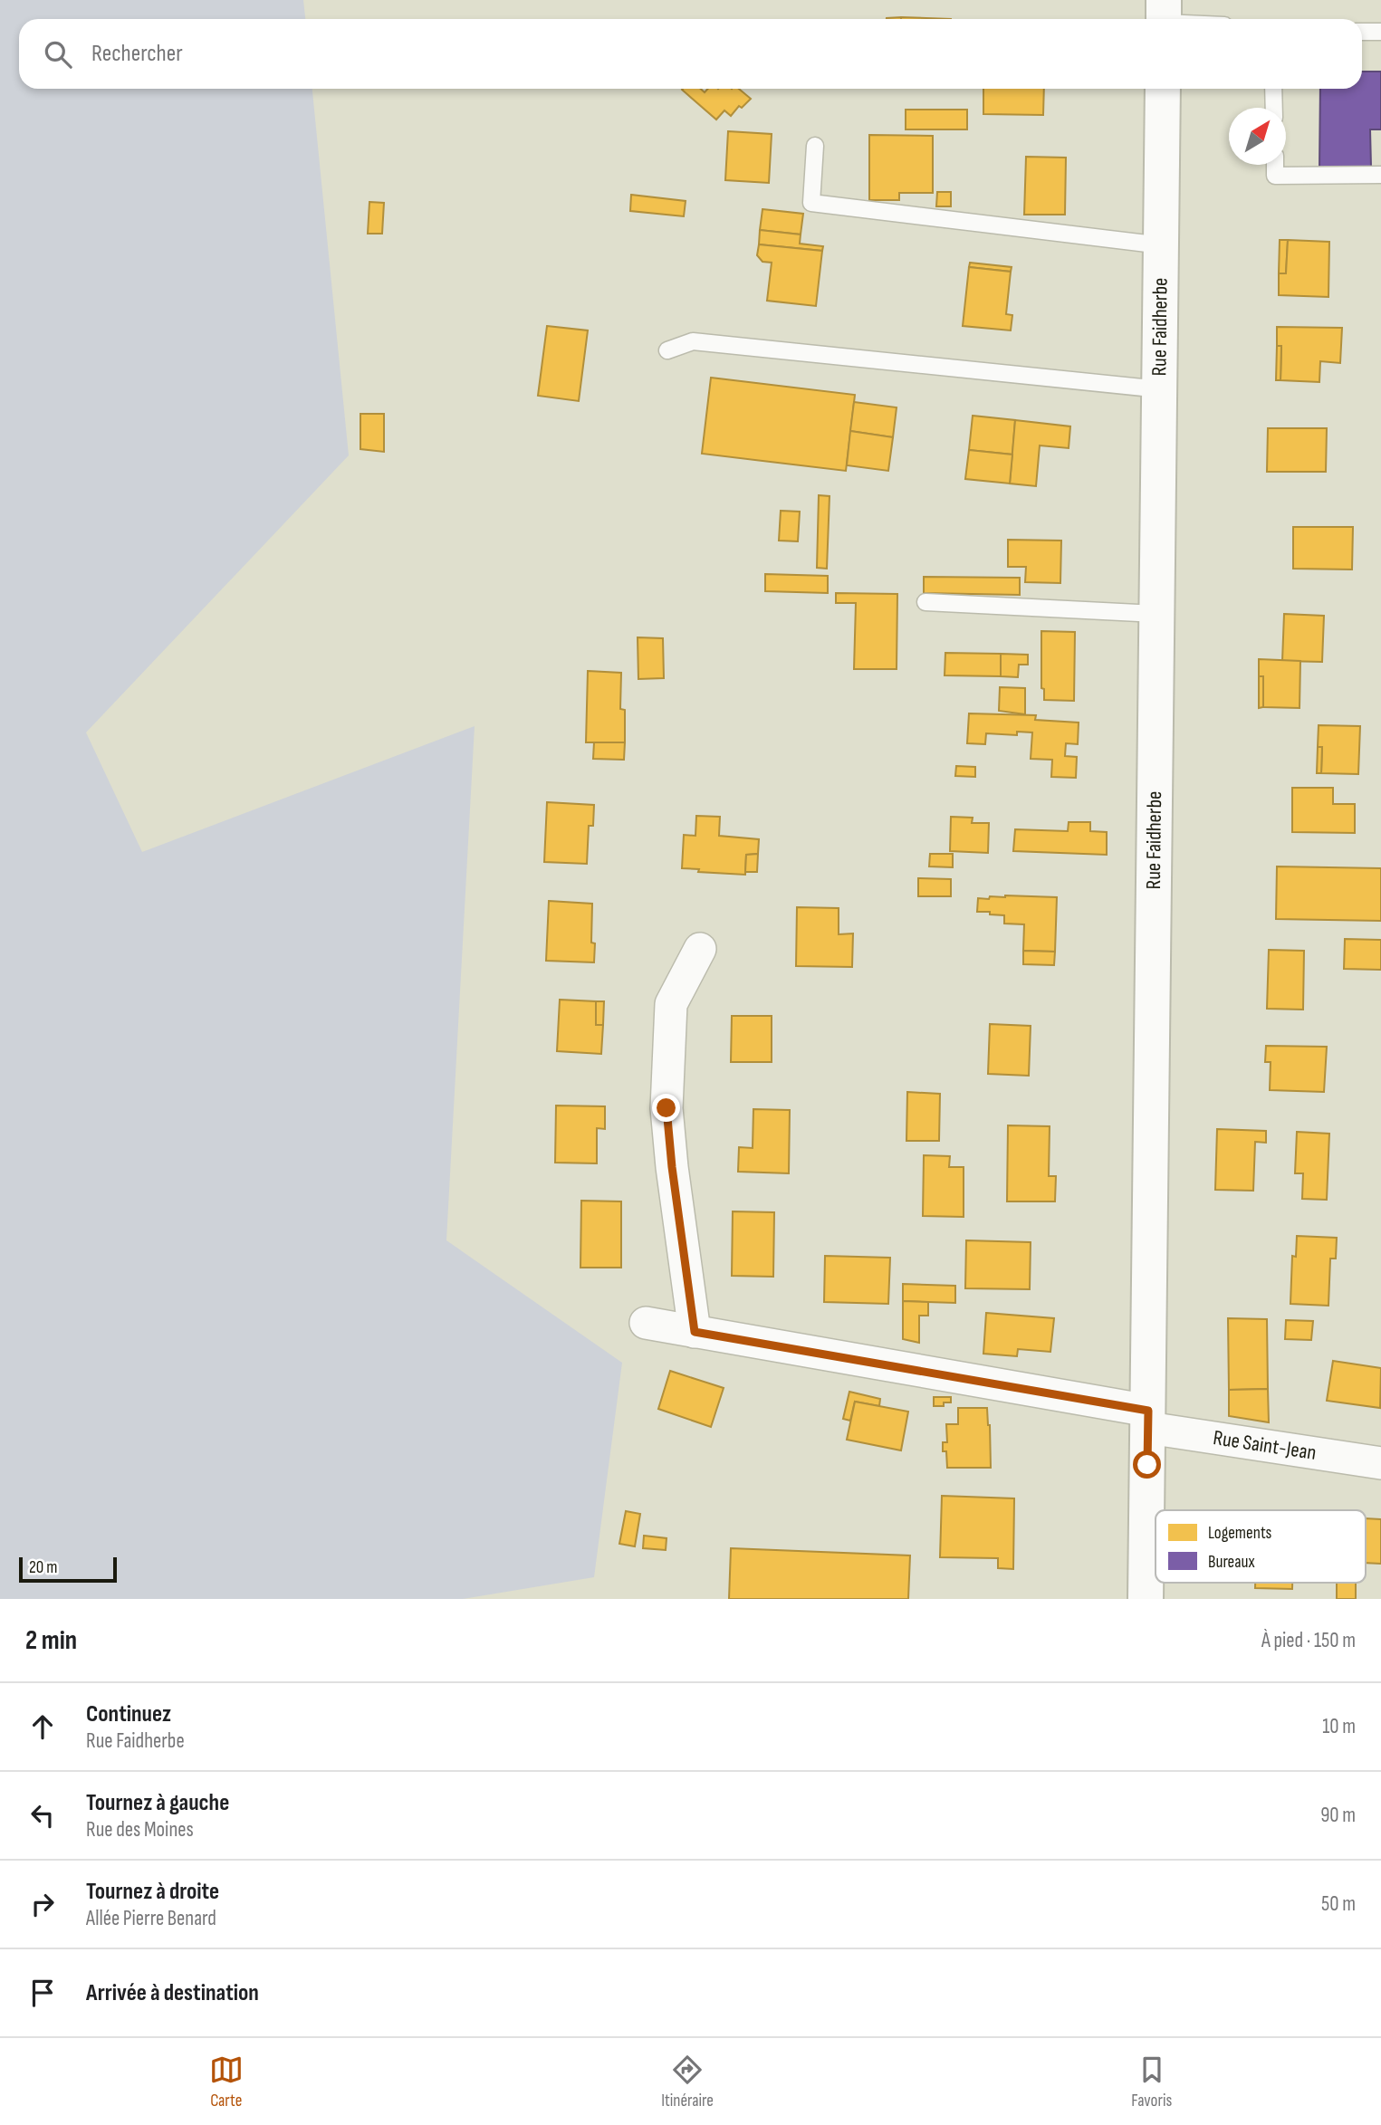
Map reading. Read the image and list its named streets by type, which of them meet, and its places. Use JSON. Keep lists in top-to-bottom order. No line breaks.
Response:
{"streets":{"main road":["Rue Faidherbe"],"street":["Rue Saint-Jean"]},"crossings":[["Rue Faidherbe","Rue Saint-Jean"]],"legend":["Logements","Bureaux"],"scale_bar":"20 m","north":"top right","page":{"search":"Rechercher","scale":"20 m","heading":["2 min","À pied · 150 m"],"list":[["Continuez","Rue Faidherbe","10 m"],["Tournez à gauche","Rue des Moines","90 m"],["Tournez à droite","Allée Pierre Benard","50 m"],"Arrivée à destination"],"nav":["Carte","Itinéraire","Favoris"]}}
